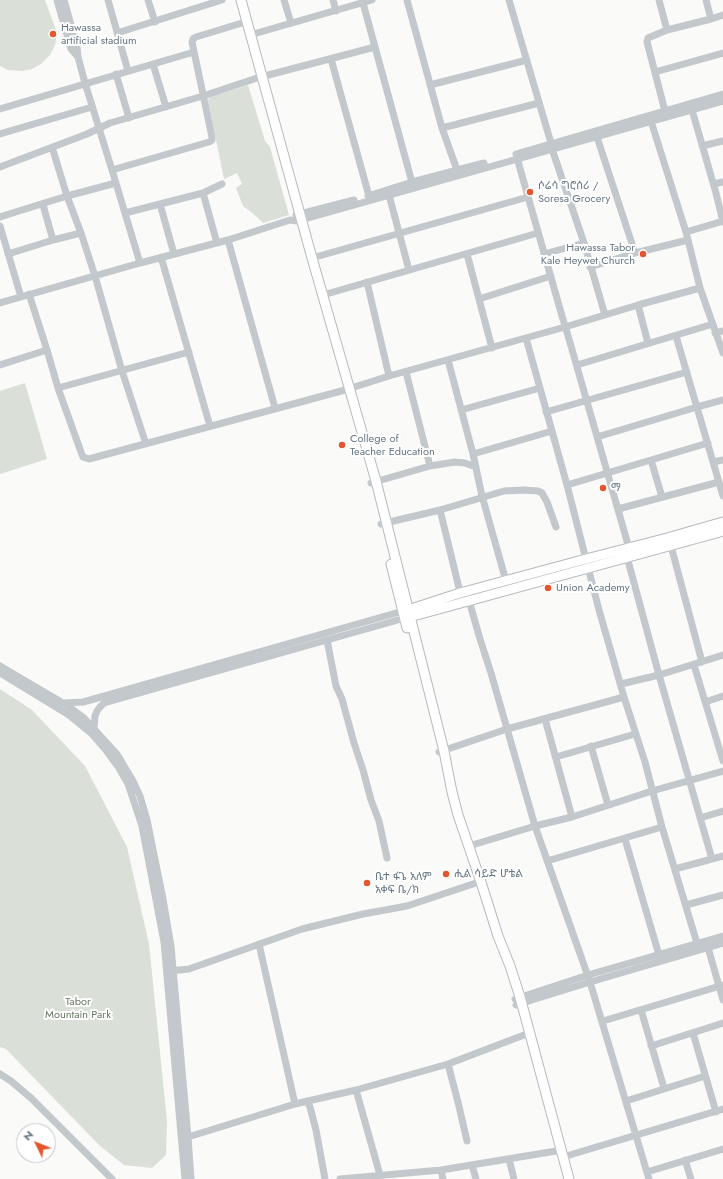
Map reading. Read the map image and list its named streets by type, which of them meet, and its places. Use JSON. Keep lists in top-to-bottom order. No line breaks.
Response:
{"parks":["Tabor Mountain Park"],"places":["Hawassa artificial stadium","ሶሬሳ ግሮሰሪ / Soresa Grocery","Hawassa Tabor Kale Heywet Church","College of Teacher Education","ማ","Union Academy","ሒል ሳይድ ሆቴል","ቤተ ፋጌ አለም አቀፍ ቤ/ክ"],"north":"top left"}
